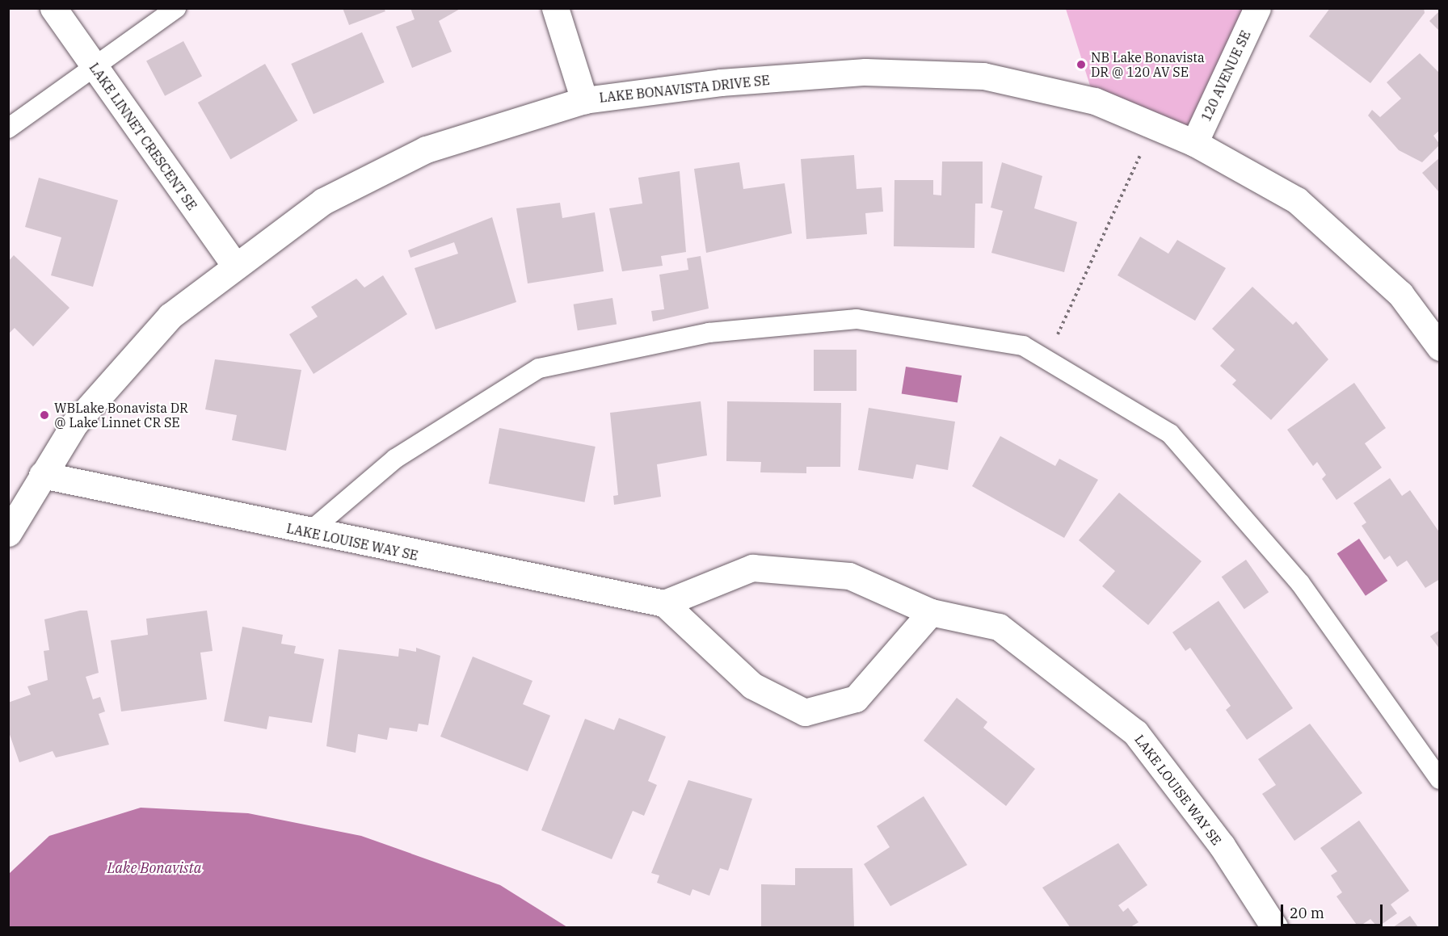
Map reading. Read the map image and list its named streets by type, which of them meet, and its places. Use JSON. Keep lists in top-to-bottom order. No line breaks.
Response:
{"streets":{"street":["120 AVENUE SE","LAKE BONAVISTA DRIVE SE","LAKE LINNET CRESCENT SE","LAKE LOUISE WAY SE"]},"crossings":[["120 AVENUE SE","LAKE BONAVISTA DRIVE SE"],["LAKE BONAVISTA DRIVE SE","LAKE LINNET CRESCENT SE"],["LAKE BONAVISTA DRIVE SE","LAKE LOUISE WAY SE"]],"water":["Lake Bonavista"],"places":["NB Lake Bonavista DR @ 120 AV SE","WBLake Bonavista DR @ Lake Linnet CR SE"],"scale_bar":"20 m"}
